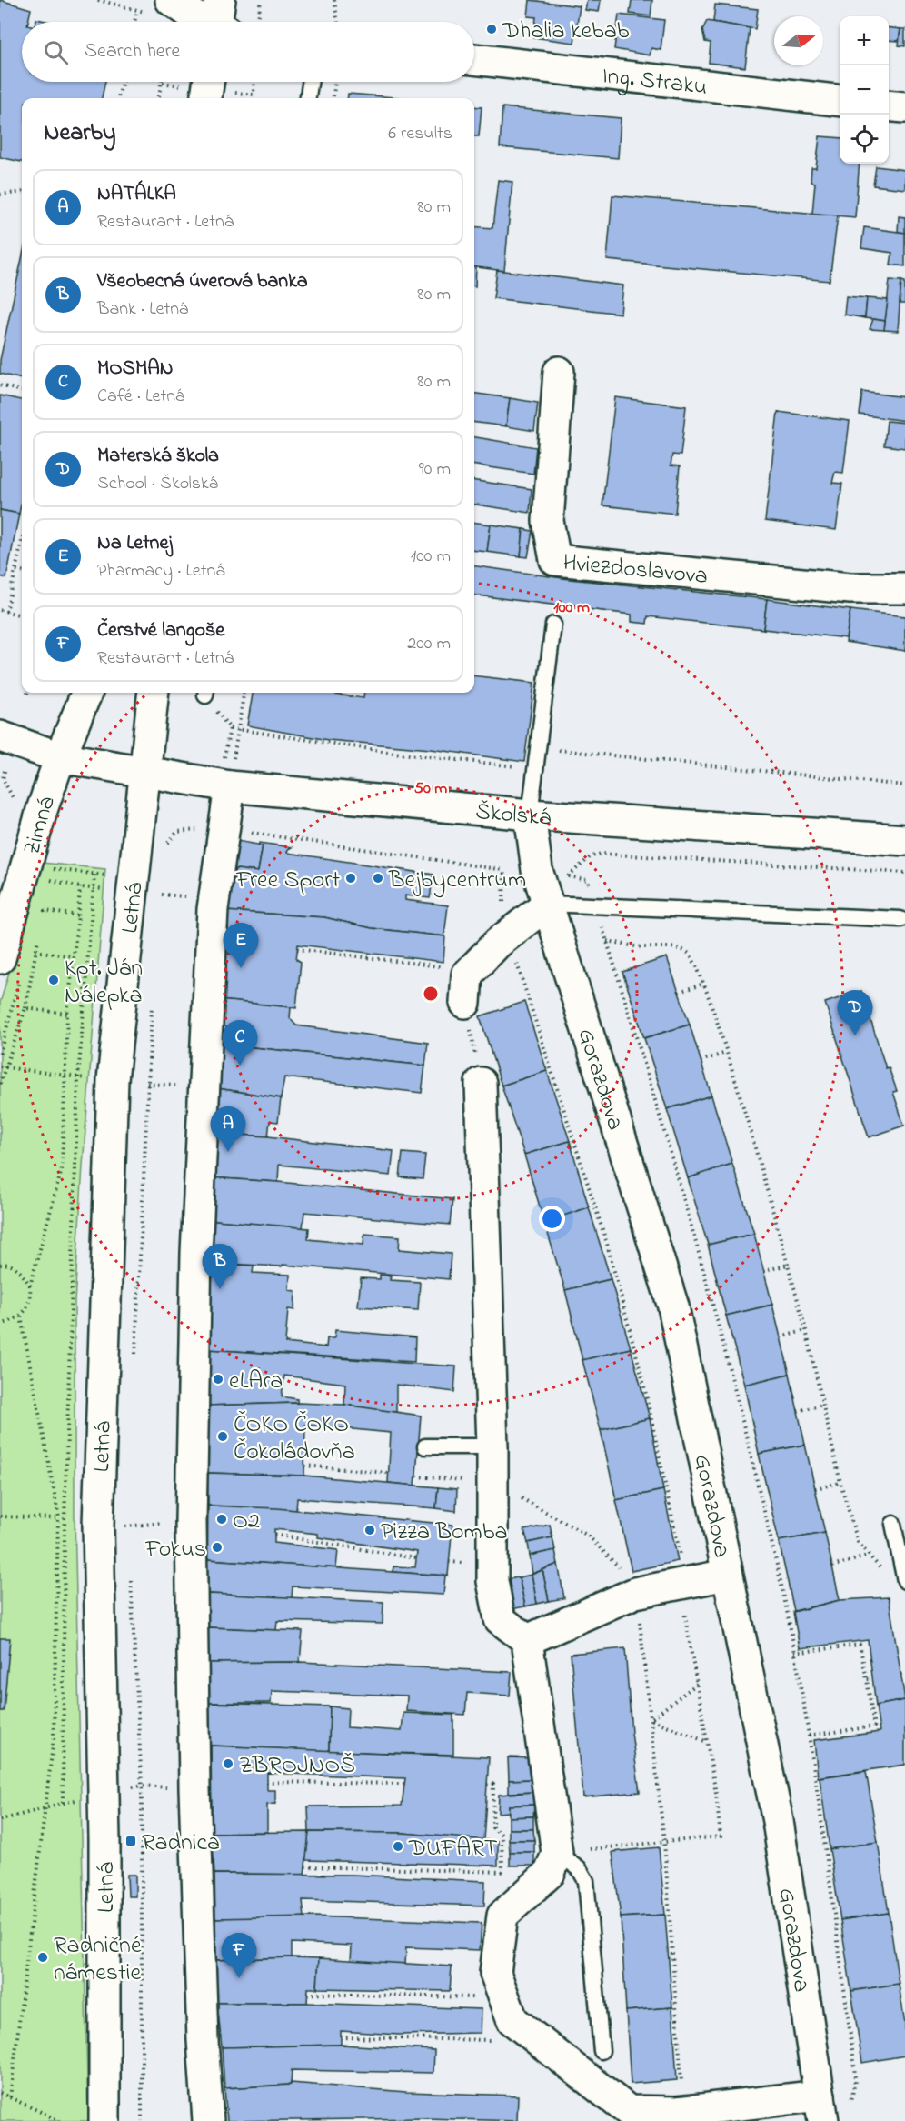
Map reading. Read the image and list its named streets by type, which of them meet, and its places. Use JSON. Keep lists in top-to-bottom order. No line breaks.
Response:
{"streets":{"street":["Ing. Straku","Hviezdoslavova","Školská","Zimná","Letná","Gorazdova"]},"crossings":[["Školská","Zimná"],["Školská","Letná"],["Školská","Gorazdova"]],"places":{"other":["Dhalia kebab","Free Sport","Bejbycentrum","Kpt. Ján Nálepka","eLAra","ČOKO ČOKO Čokoládovňa","O2","Pizza Bomba","Fokus","ZBROJNOŠ","DUFART","Radničné námestie"],"transit":["Radnica"]},"north":"right","page":{"map_buttons":["+","−"],"search":"Search here","heading":["Nearby","6 results"],"list":[{"mark":"A","name":"NATÁLKA","note":"Restaurant · Letná","value":"80 m"},{"mark":"B","name":"Všeobecná úverová banka","note":"Bank · Letná","value":"80 m"},{"mark":"C","name":"MOSMAN","note":"Café · Letná","value":"80 m"},{"mark":"D","name":"Materská škola","note":"School · Školská","value":"90 m"},{"mark":"E","name":"Na Letnej","note":"Pharmacy · Letná","value":"100 m"},{"mark":"F","name":"Čerstvé langoše","note":"Restaurant · Letná","value":"200 m"}],"pins":["E","D","C","A","B","F"]},"rings":["100 m","50 m"]}
